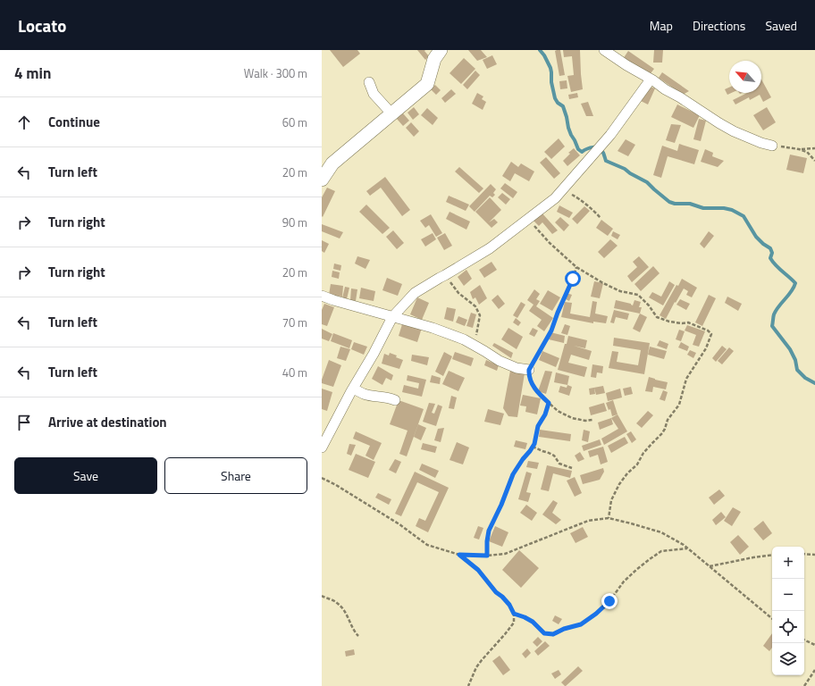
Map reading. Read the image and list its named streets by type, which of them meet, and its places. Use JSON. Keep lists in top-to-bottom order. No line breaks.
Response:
{"north":"top left","page":{"header":"Locato","nav":["Map","Directions","Saved"],"heading":["4 min","Walk · 300 m"],"list":[["Continue","60 m"],["Turn left","20 m"],["Turn right","90 m"],["Turn right","20 m"],["Turn left","70 m"],["Turn left","40 m"],"Arrive at destination"],"buttons":["Save","Share"],"map_buttons":["+","−"]}}
